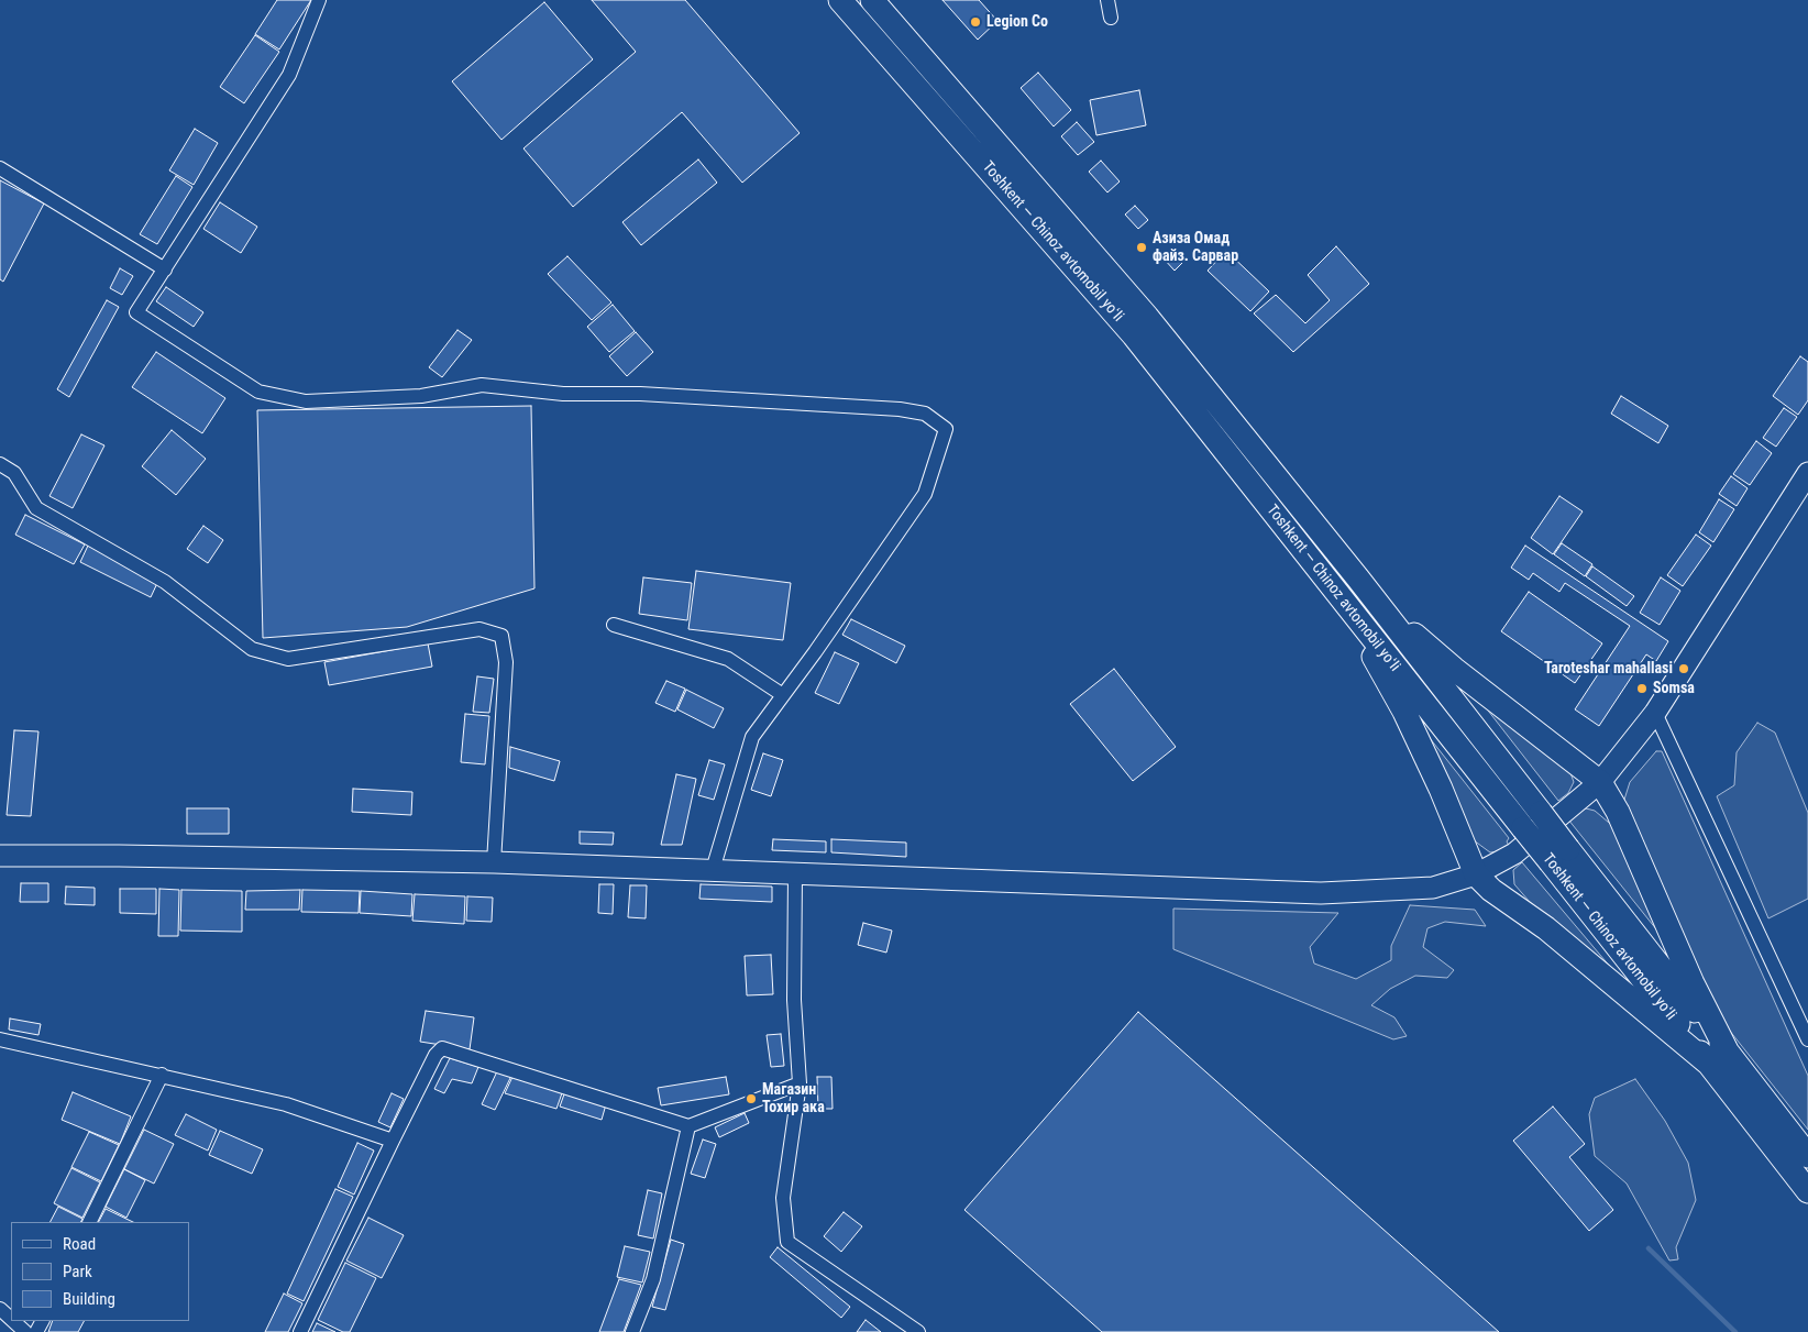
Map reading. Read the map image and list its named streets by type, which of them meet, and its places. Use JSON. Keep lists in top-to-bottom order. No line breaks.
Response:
{"streets":{"highway":["Toshkent — Chinoz avtomobil yoʻli"]},"places":["Legion Co","Азиза Омад файз. Сарвар","Taroteshar mahallasi","Somsa","Магазин Тохир ака"],"legend":["Road","Park","Building"]}
